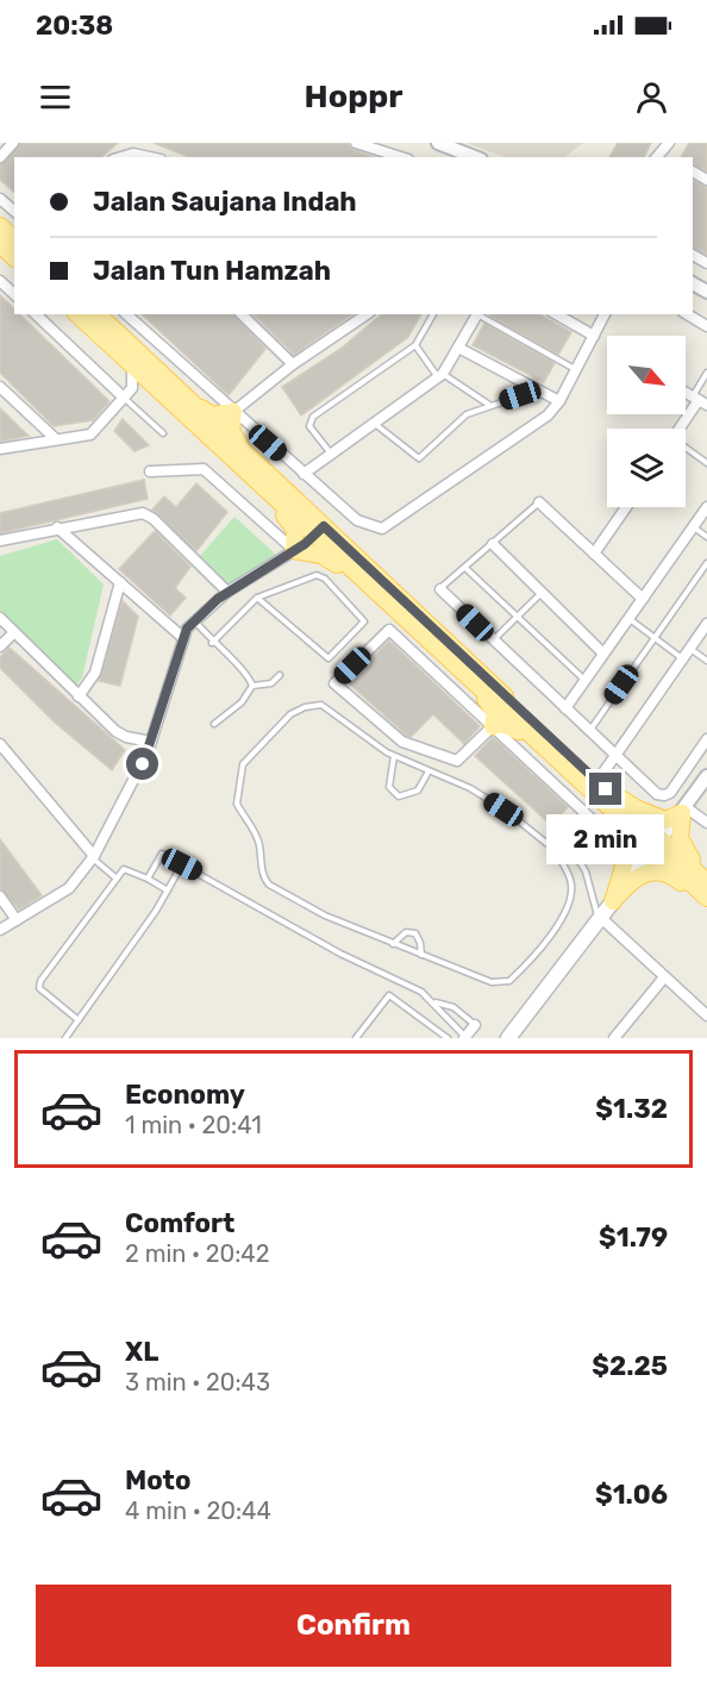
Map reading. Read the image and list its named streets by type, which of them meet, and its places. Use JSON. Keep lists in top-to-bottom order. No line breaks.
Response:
{"north":"bottom right","page":{"status":"20:38","header":"Hoppr","banner":["Jalan Saujana Indah","Jalan Tun Hamzah"],"bubble":"2 min","list":[{"name":"Economy","note":"1 min · 20:41","value":"$1.32"},{"name":"Comfort","note":"2 min · 20:42","value":"$1.79"},{"name":"XL","note":"3 min · 20:43","value":"$2.25"},{"name":"Moto","note":"4 min · 20:44","value":"$1.06"}],"buttons":"Confirm"}}
